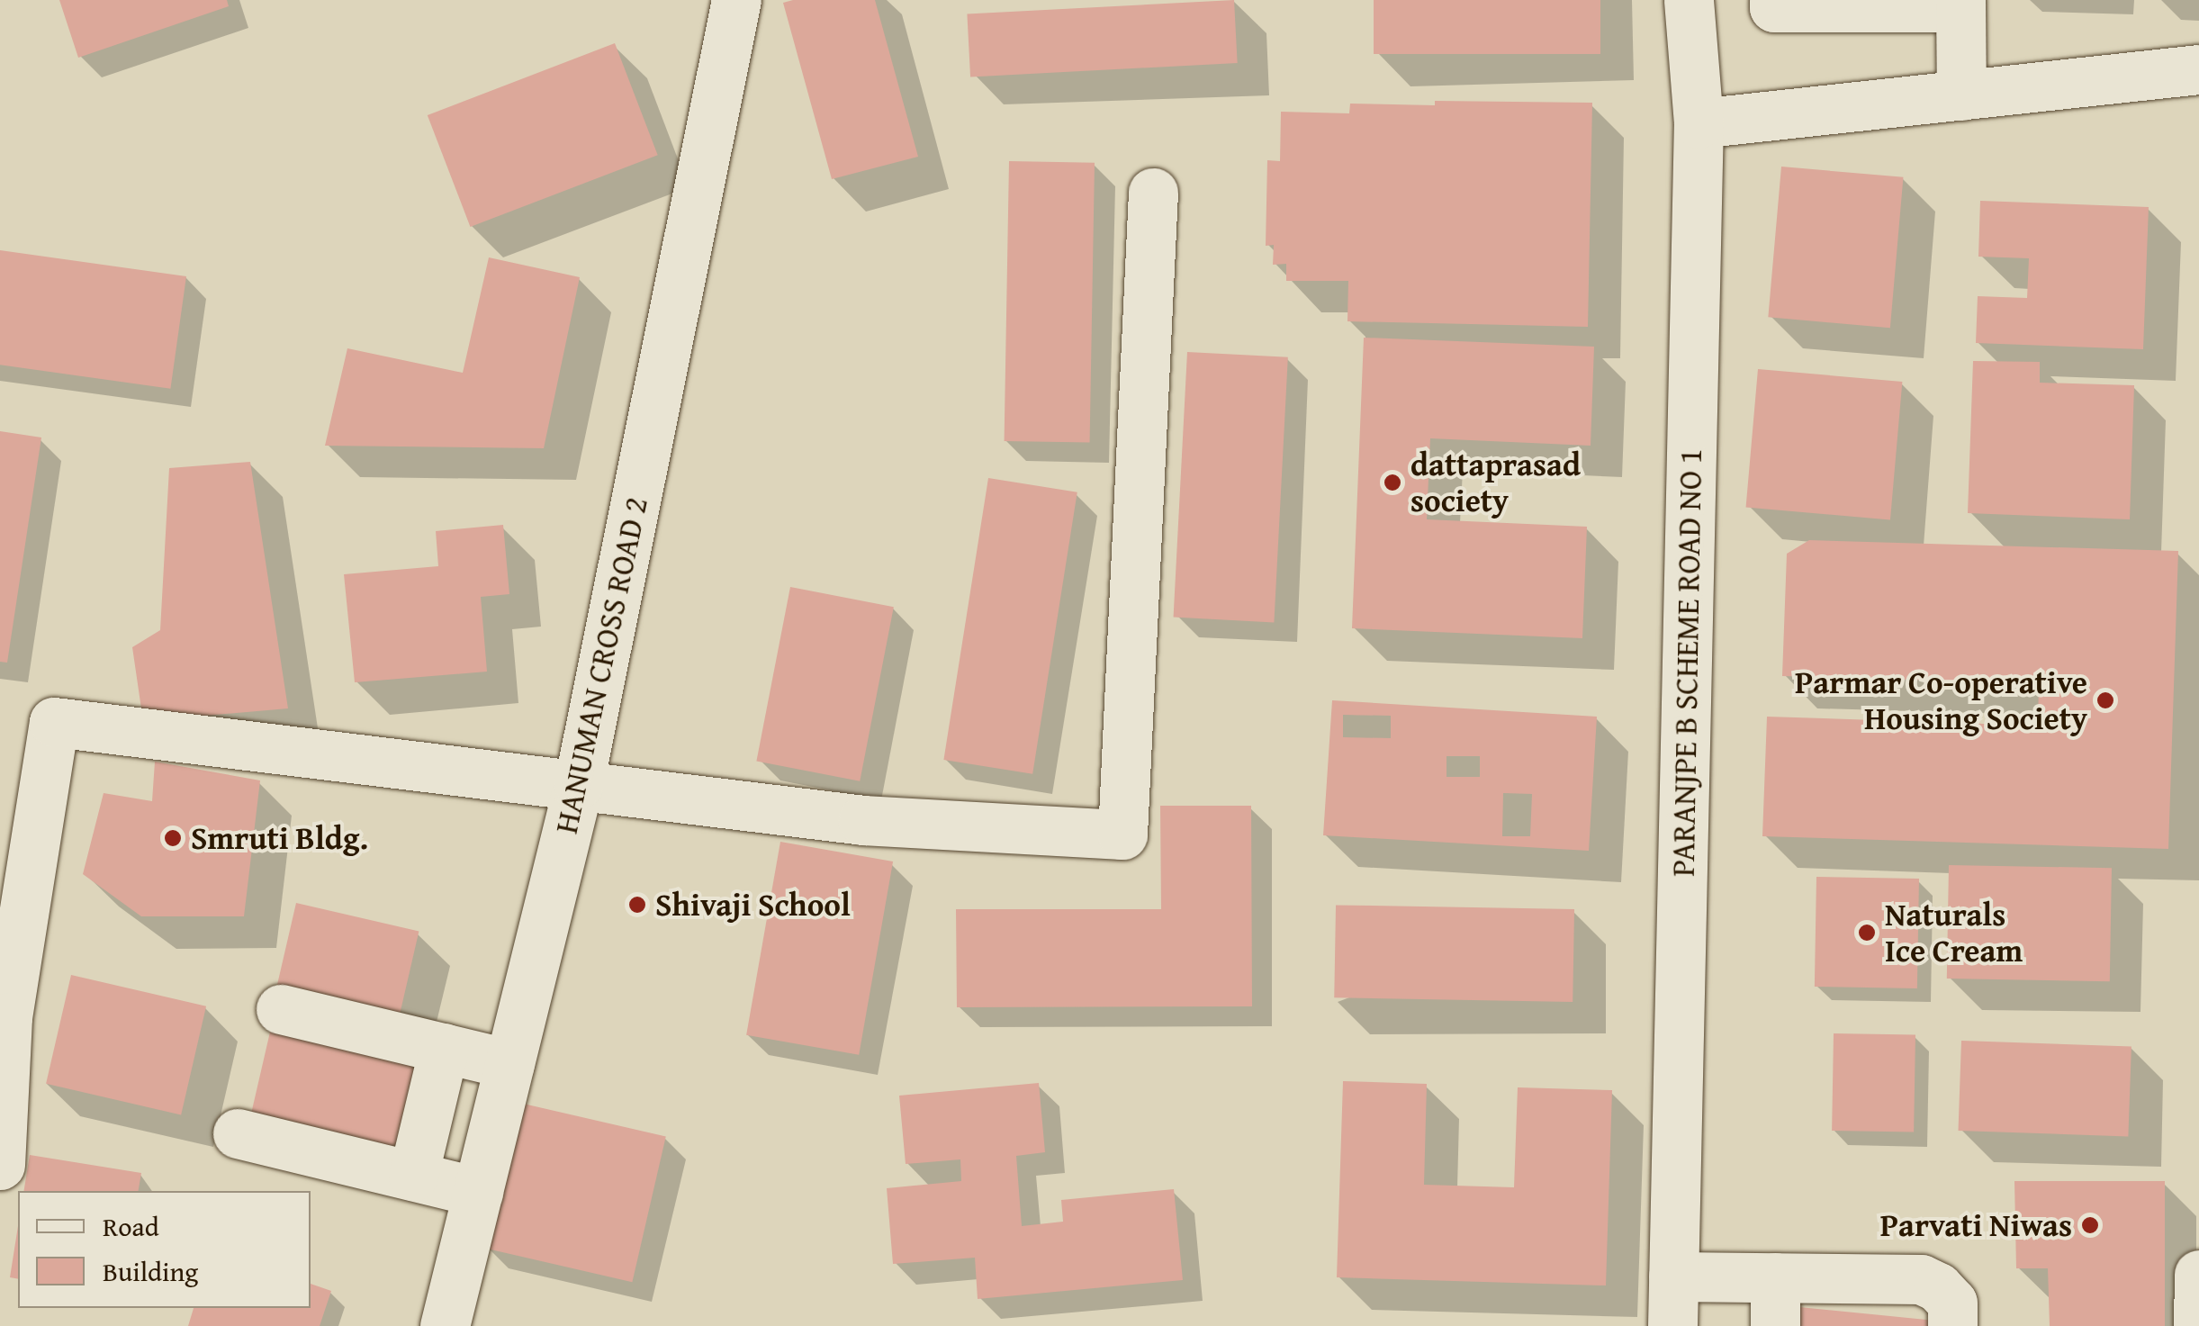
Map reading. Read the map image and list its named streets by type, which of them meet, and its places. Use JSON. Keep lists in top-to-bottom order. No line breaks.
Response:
{"streets":{"street":["PARANJPE B SCHEME ROAD NO 1","HANUMAN CROSS ROAD 2"]},"places":["dattaprasad society","Parmar Co-operative Housing Society","Smruti Bldg.","Shivaji School","Naturals Ice Cream","Parvati Niwas"],"legend":["Road","Building"]}
